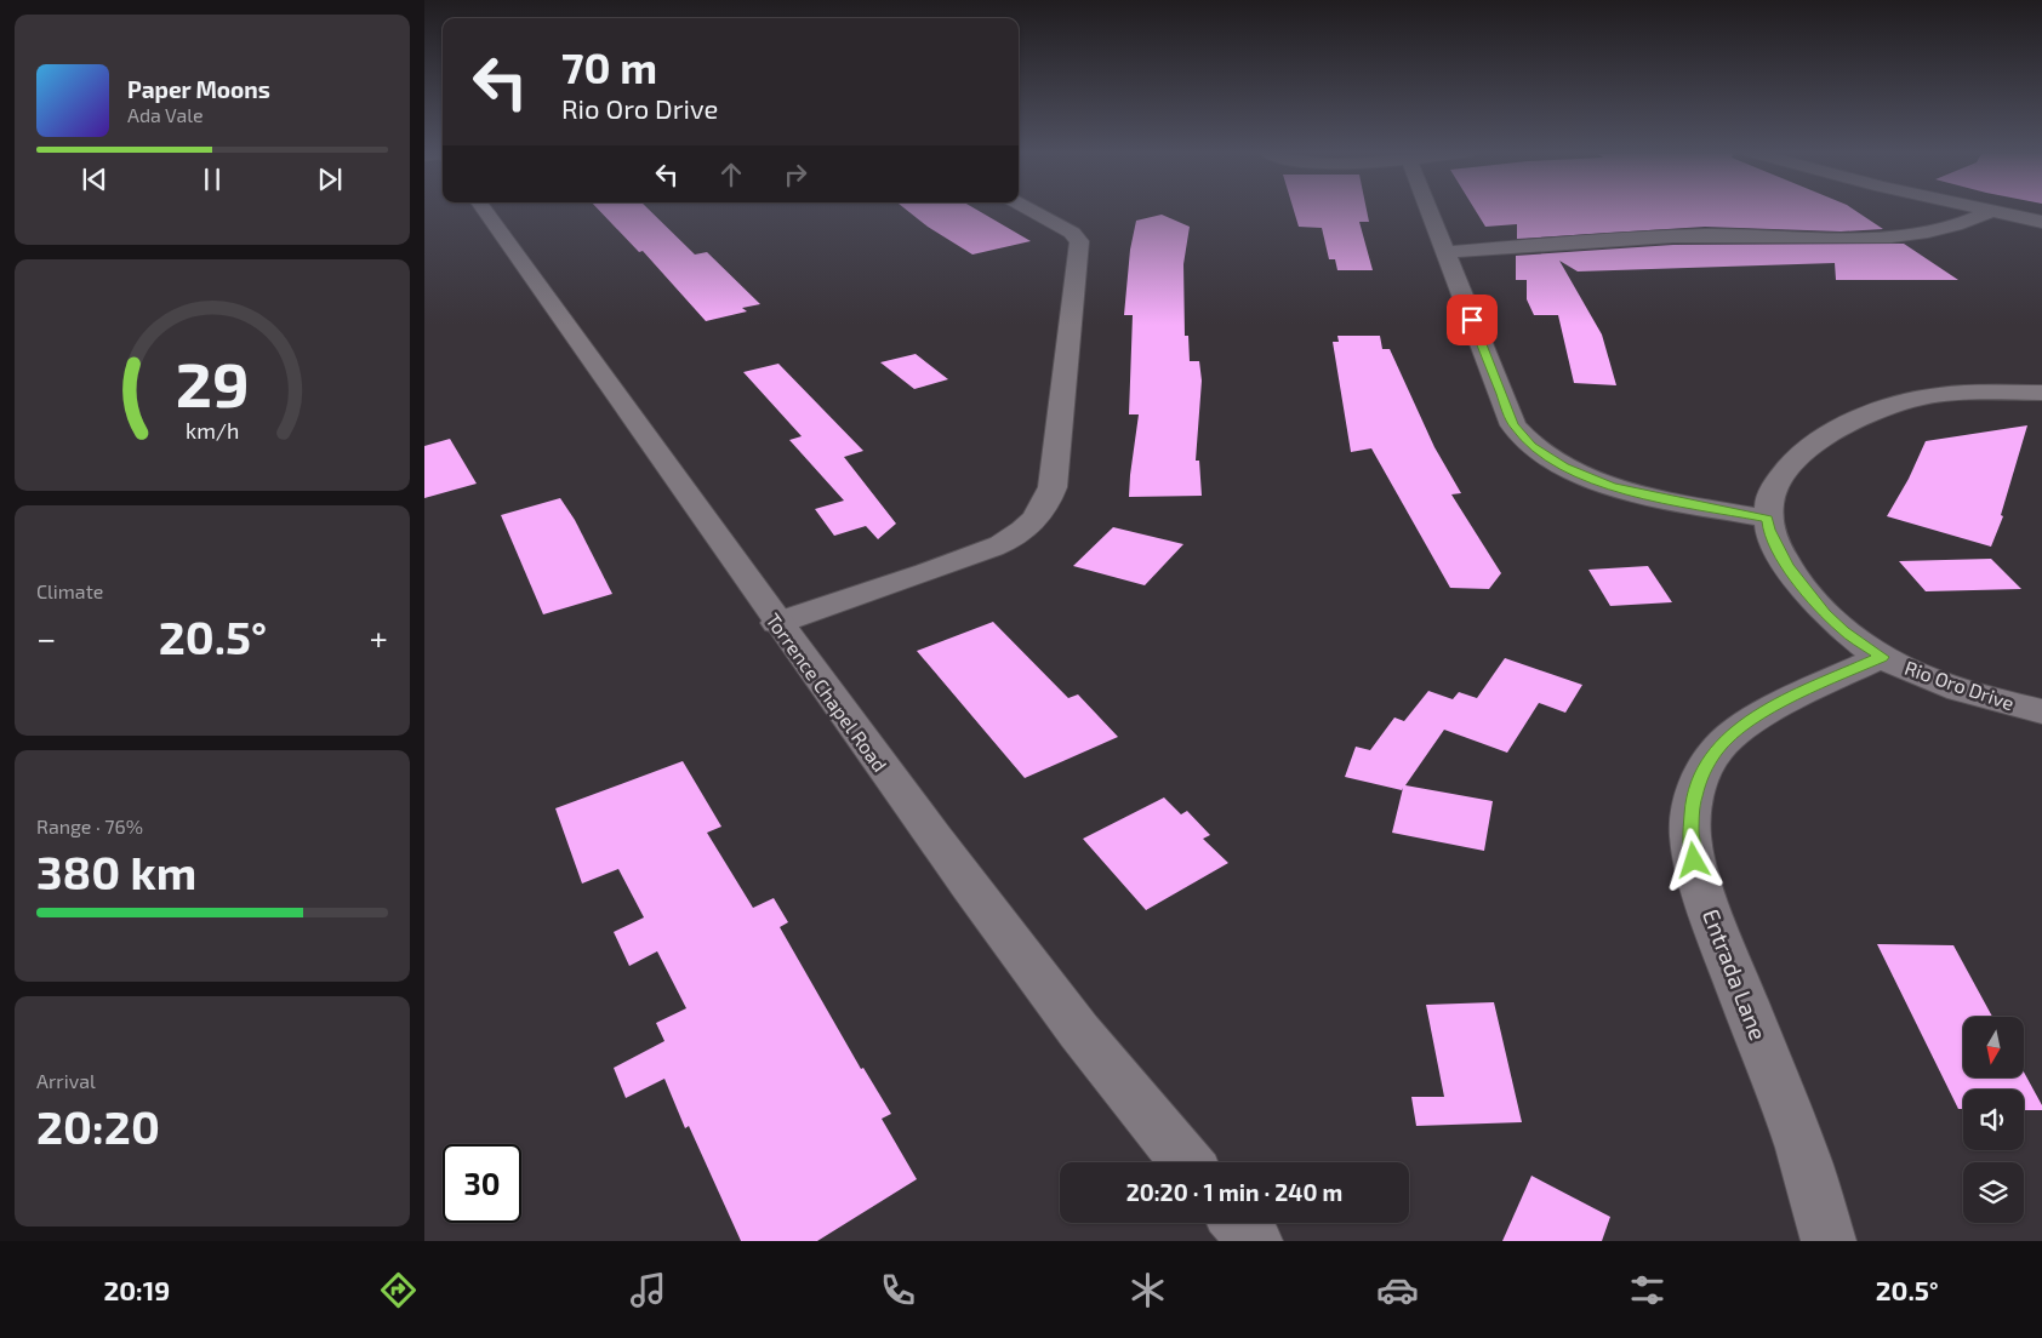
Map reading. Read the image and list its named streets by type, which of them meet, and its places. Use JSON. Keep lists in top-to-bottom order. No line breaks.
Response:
{"streets":{"street":["Rio Oro Drive","Torrence Chapel Road","Entrada Lane"]},"crossings":[["Rio Oro Drive","Entrada Lane"]],"north":"bottom","page":{"turn":["70 m","Rio Oro Drive"],"song":["Paper Moons","Ada Vale"],"tile":["Climate",["Range · 76%","380 km"],["Arrival","20:20"]],"heat":["−","20.5°","+"],"limit":"30","trip":"20:20 · 1 min · 240 m","tabs":["20:19","20.5°"],"gauge":["29","km/h"]}}
